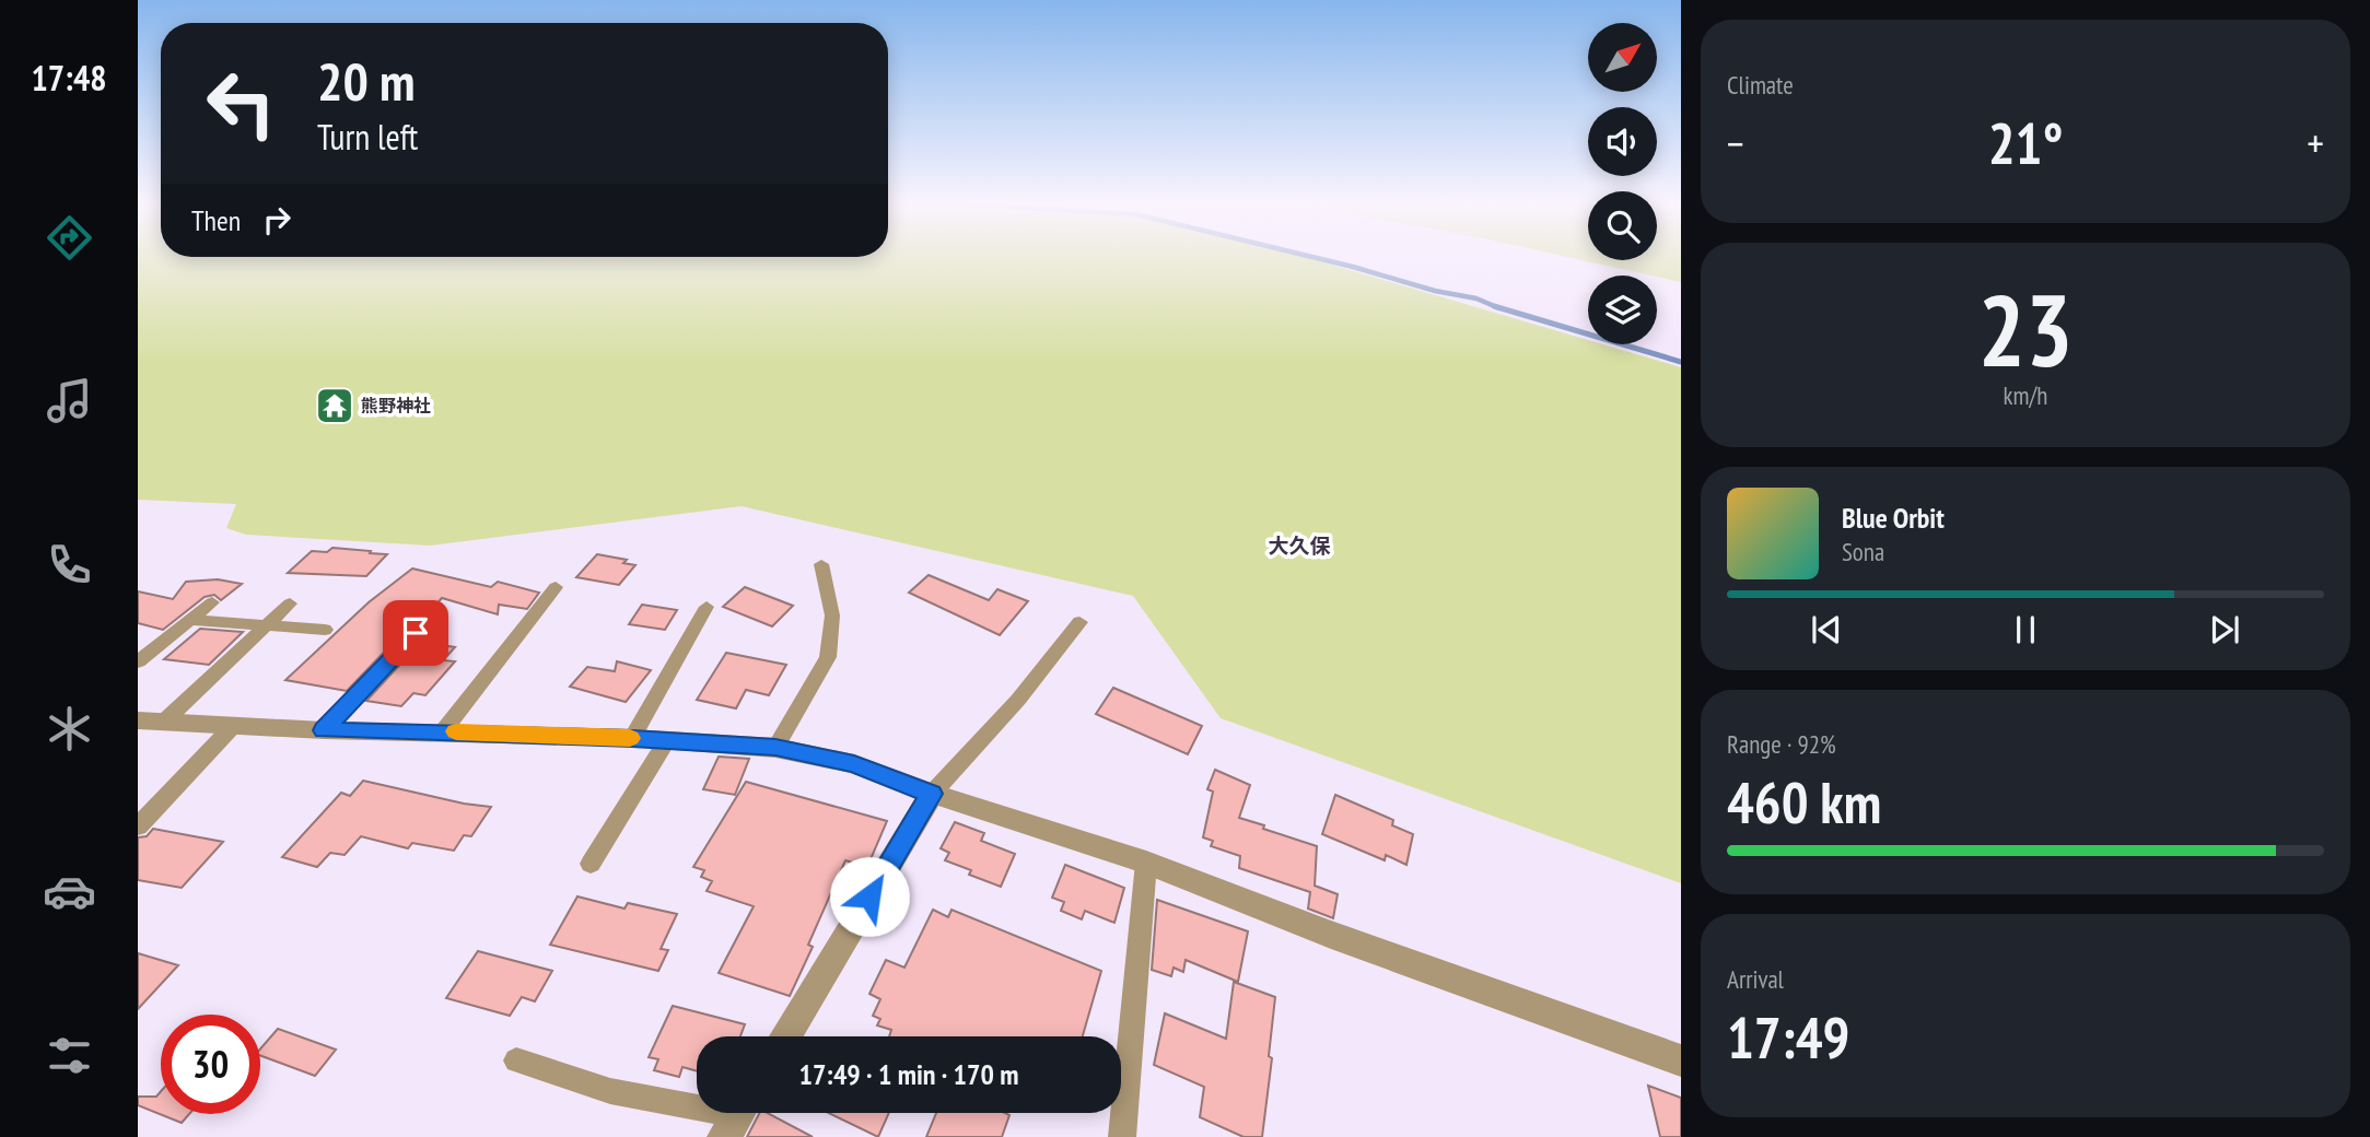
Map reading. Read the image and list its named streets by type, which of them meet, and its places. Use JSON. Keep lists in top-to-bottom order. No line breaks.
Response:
{"districts":["大久保"],"places":{"temple":["熊野神社"]},"north":"top right","page":{"tabs":"17:48","tile":["Climate",["23","km/h"],["Range · 92%","460 km"],["Arrival","17:49"]],"turn":["20 m","Turn left"],"heat":["−","21°","+"],"then":"Then","song":["Blue Orbit","Sona"],"limit":"30","trip":"17:49 · 1 min · 170 m"}}
